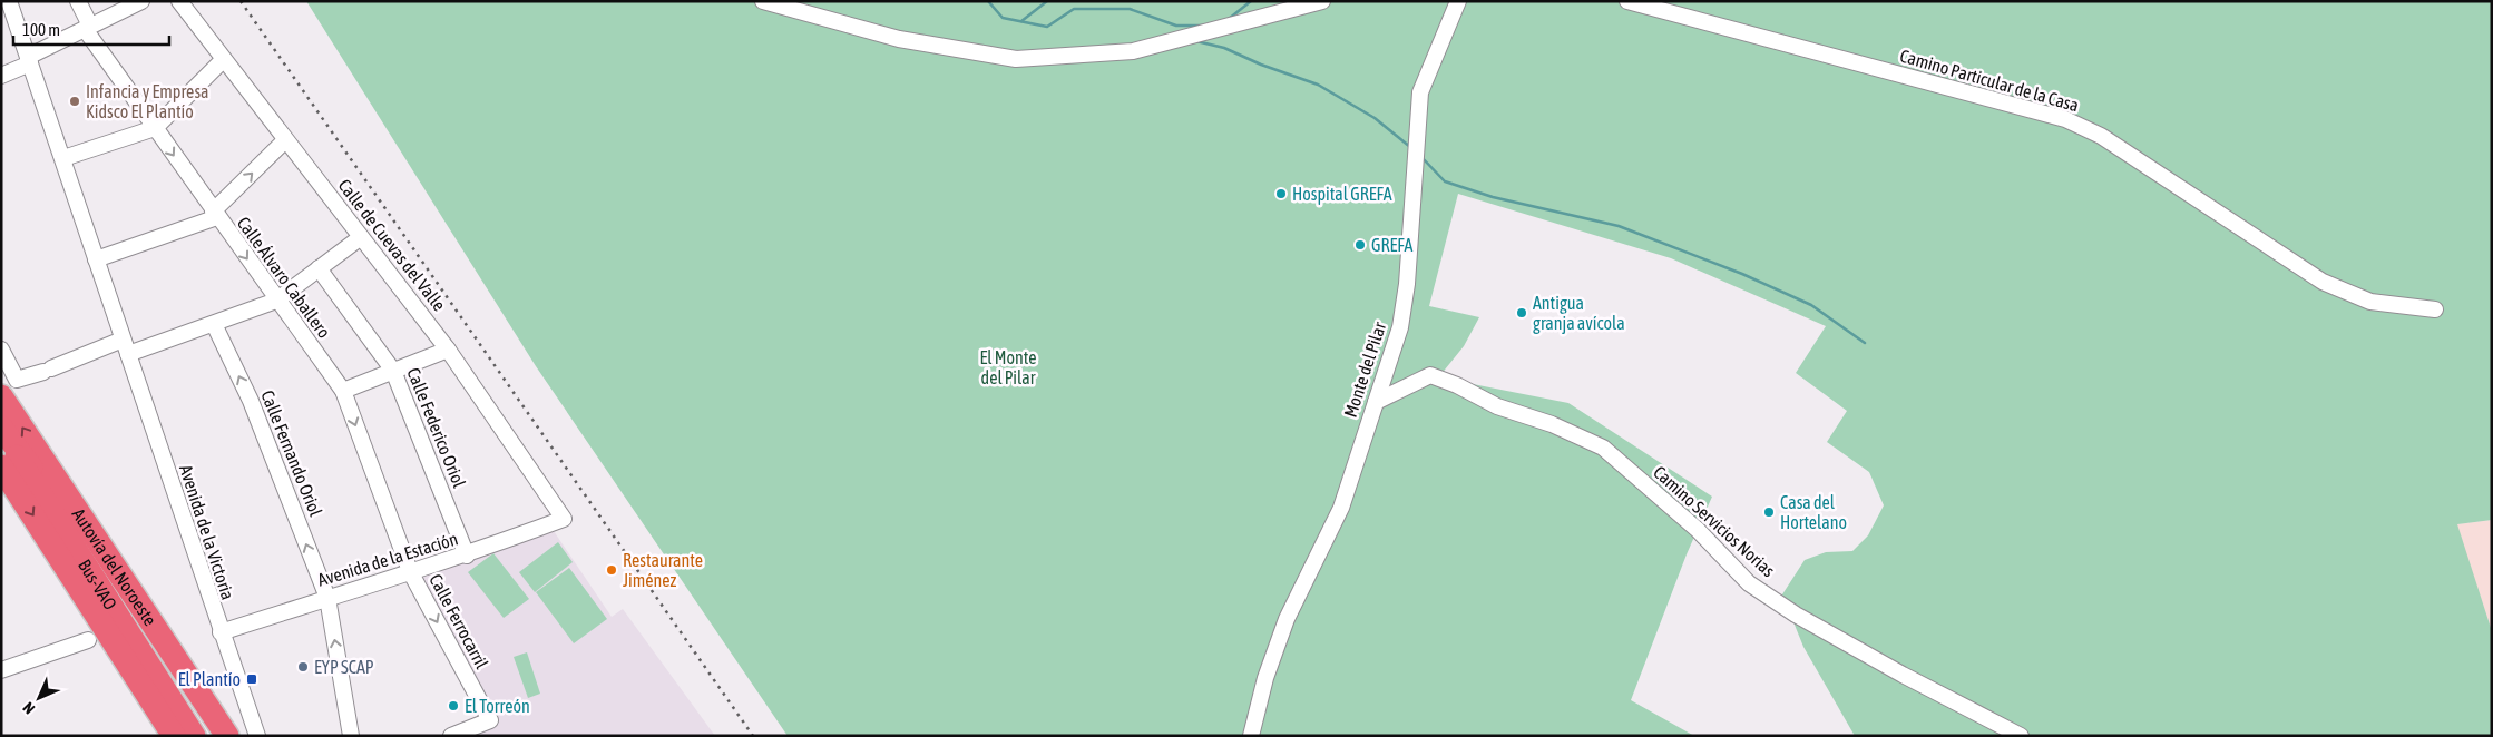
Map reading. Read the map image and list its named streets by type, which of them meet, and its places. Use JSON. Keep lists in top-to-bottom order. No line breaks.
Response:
{"streets":{"highway":["Autovía del Noroeste","Bus-VAO"],"street":["Camino Particular de la Casa","Calle de Cuevas del Valle","Calle Álvaro Caballero","Monte del Pilar","Calle Federico Oriol","Calle Fernando Oriol","Camino Servicios Norias","Avenida de la Victoria","Avenida de la Estación","Calle Ferrocarril"]},"crossings":[["Calle de Cuevas del Valle","Avenida de la Estación"],["Calle Álvaro Caballero","Avenida de la Estación"],["Calle Álvaro Caballero","Calle Ferrocarril"],["Monte del Pilar","Camino Servicios Norias"],["Calle Federico Oriol","Avenida de la Estación"],["Calle Fernando Oriol","Avenida de la Estación"],["Avenida de la Victoria","Avenida de la Estación"],["Avenida de la Estación","Calle Ferrocarril"]],"one_way":["Calle Álvaro Caballero","Calle Fernando Oriol","Calle Ferrocarril"],"parks":["El Monte del Pilar"],"places":{"other":["Infancia y Empresa Kidsco El Plantío","Hospital GREFA","GREFA","Antigua granja avícola","Casa del Hortelano","Restaurante Jiménez","EYP SCAP","El Torreón"],"transit":["El Plantío"]},"scale_bar":"100 m","north":"bottom left"}
